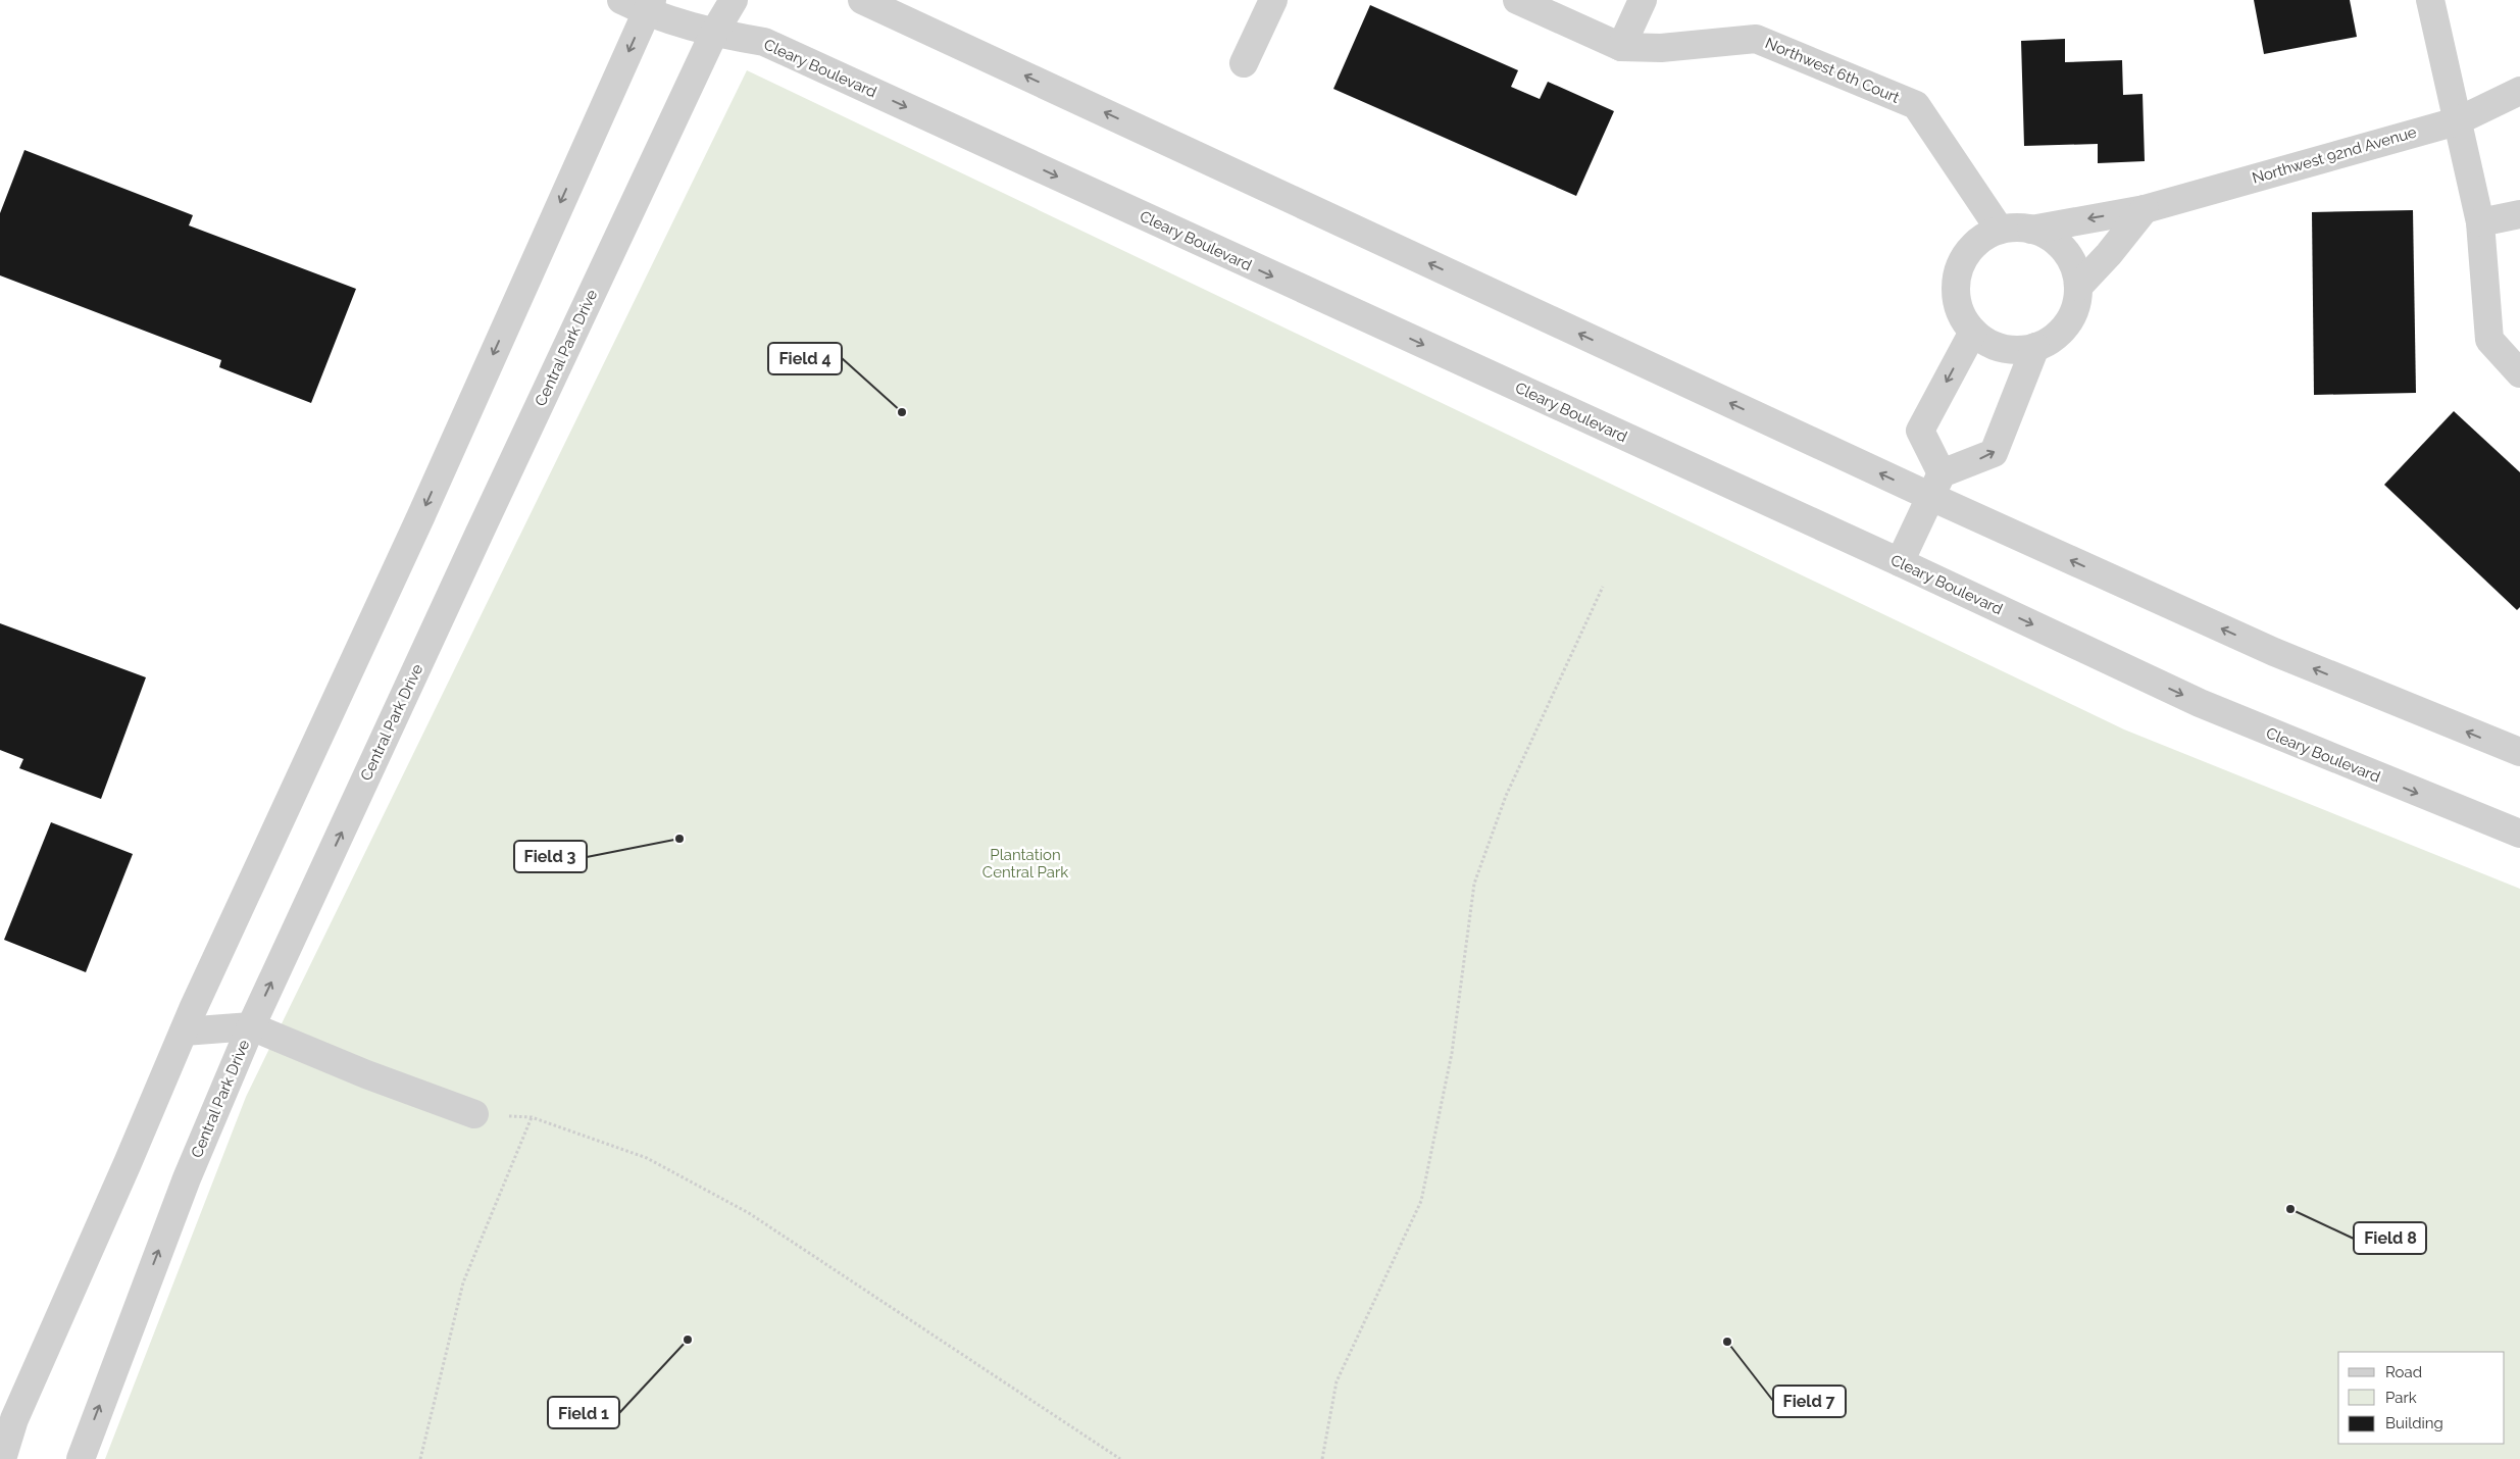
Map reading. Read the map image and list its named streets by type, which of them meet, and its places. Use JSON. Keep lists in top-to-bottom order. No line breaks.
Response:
{"streets":{"street":["Cleary Boulevard","Northwest 6th Court","Northwest 92nd Avenue","Central Park Drive"]},"crossings":[["Cleary Boulevard","Central Park Drive"],["Northwest 6th Court","Northwest 92nd Avenue"]],"parks":["Plantation Central Park"],"places":["Field 4","Field 3","Field 8","Field 1","Field 7"],"legend":["Road","Park","Building"]}
